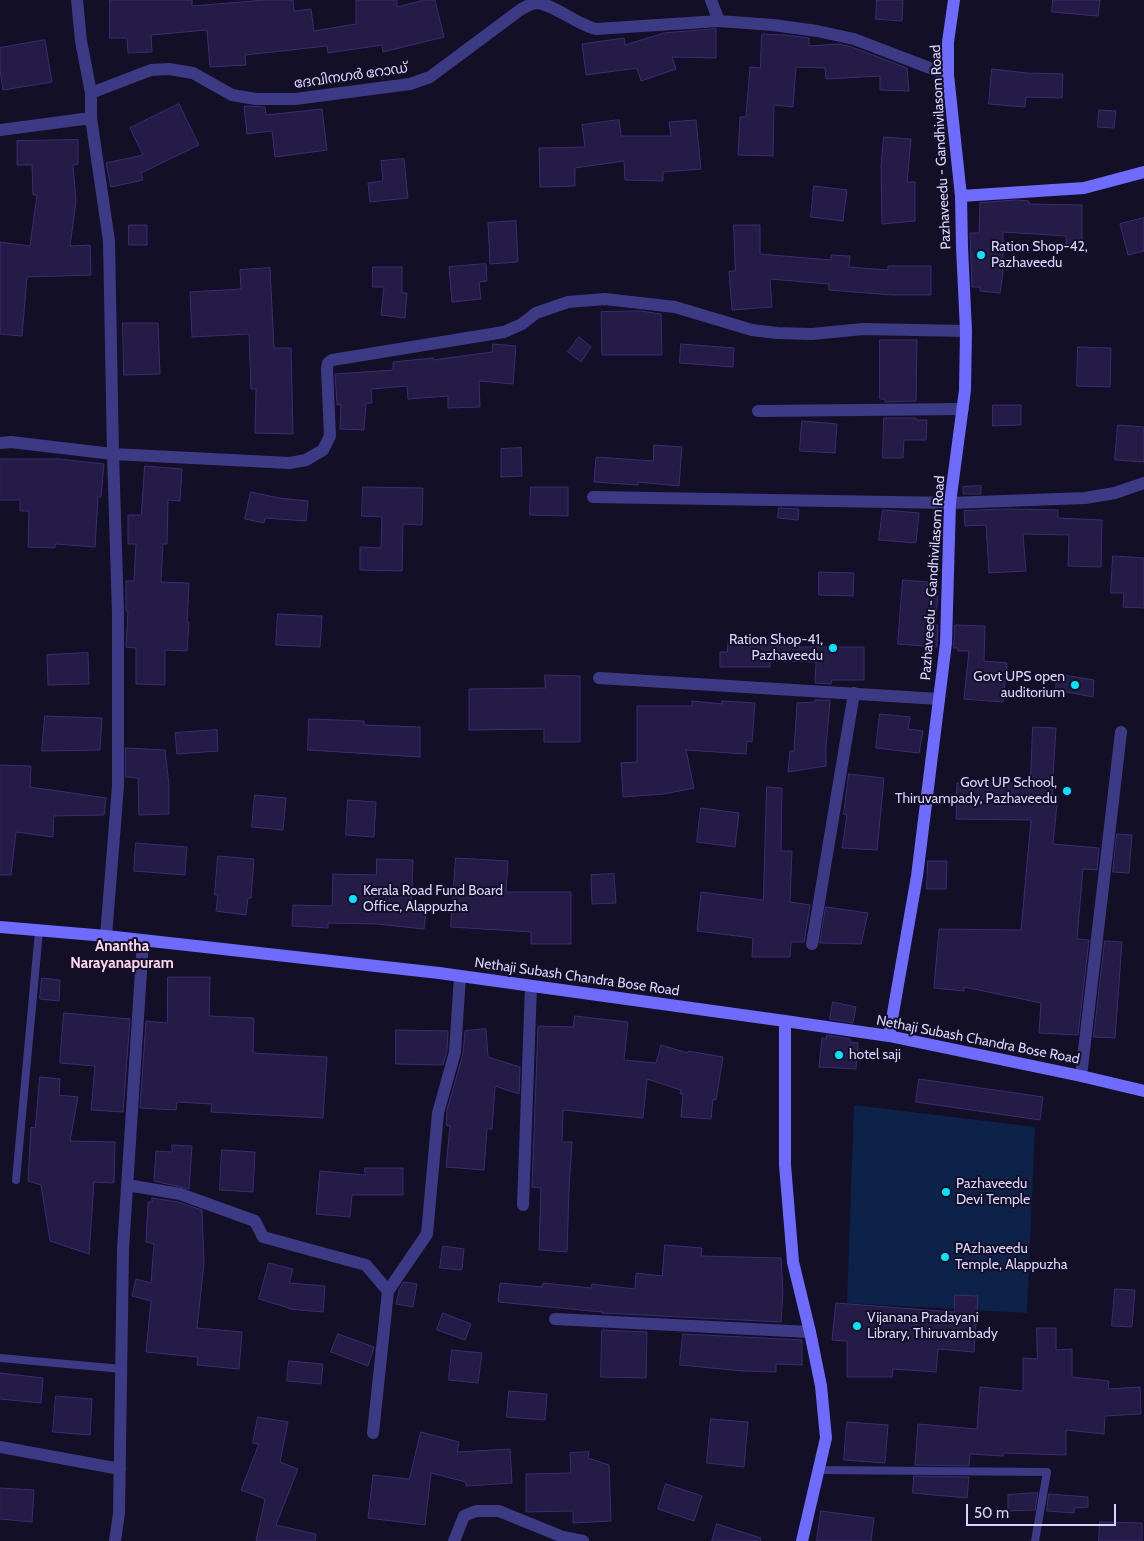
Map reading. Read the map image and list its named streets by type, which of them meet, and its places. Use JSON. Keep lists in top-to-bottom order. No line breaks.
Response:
{"streets":{"main road":["Pazhaveedu - Gandhivilasom Road","Nethaji Subash Chandra Bose Road"],"street":["ദേവിനഗർ റോഡ്"]},"crossings":[["ദേവിനഗർ റോഡ്","Pazhaveedu - Gandhivilasom Road"],["Pazhaveedu - Gandhivilasom Road","Nethaji Subash Chandra Bose Road"]],"districts":["Anantha Narayanapuram"],"places":["Ration Shop-42, Pazhaveedu","Ration Shop-41, Pazhaveedu","Govt UPS open auditorium","Govt UP School, Thiruvampady, Pazhaveedu","Kerala Road Fund Board Office, Alappuzha","hotel saji","Pazhaveedu Devi Temple","PAzhaveedu Temple, Alappuzha","Vijanana Pradayani Library, Thiruvambady"],"scale_bar":"50 m"}
